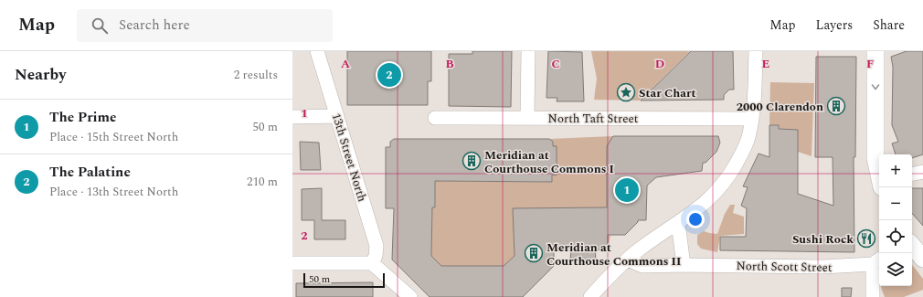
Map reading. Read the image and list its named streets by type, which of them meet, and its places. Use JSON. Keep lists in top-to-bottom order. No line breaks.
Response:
{"streets":{"street":["North Taft Street","13th Street North","North Scott Street"]},"places":{"place":["Star Chart"],"building":["2000 Clarendon","Meridian at Courthouse Commons I","Meridian at Courthouse Commons II"],"restaurant":["Sushi Rock"]},"scale_bar":"50 m","page":{"header":"Map","search":"Search here","nav":["Map","Layers","Share"],"heading":["Nearby","2 results"],"pins":["2","1"],"list":[{"mark":"1","name":"The Prime","note":"Place · 15th Street North","value":"50 m"},{"mark":"2","name":"The Palatine","note":"Place · 13th Street North","value":"210 m"}],"map_buttons":["+","−"],"scale":"50 m"},"grid":{"columns":["A","B","C","D","E","F"],"rows":["1","2"]}}
